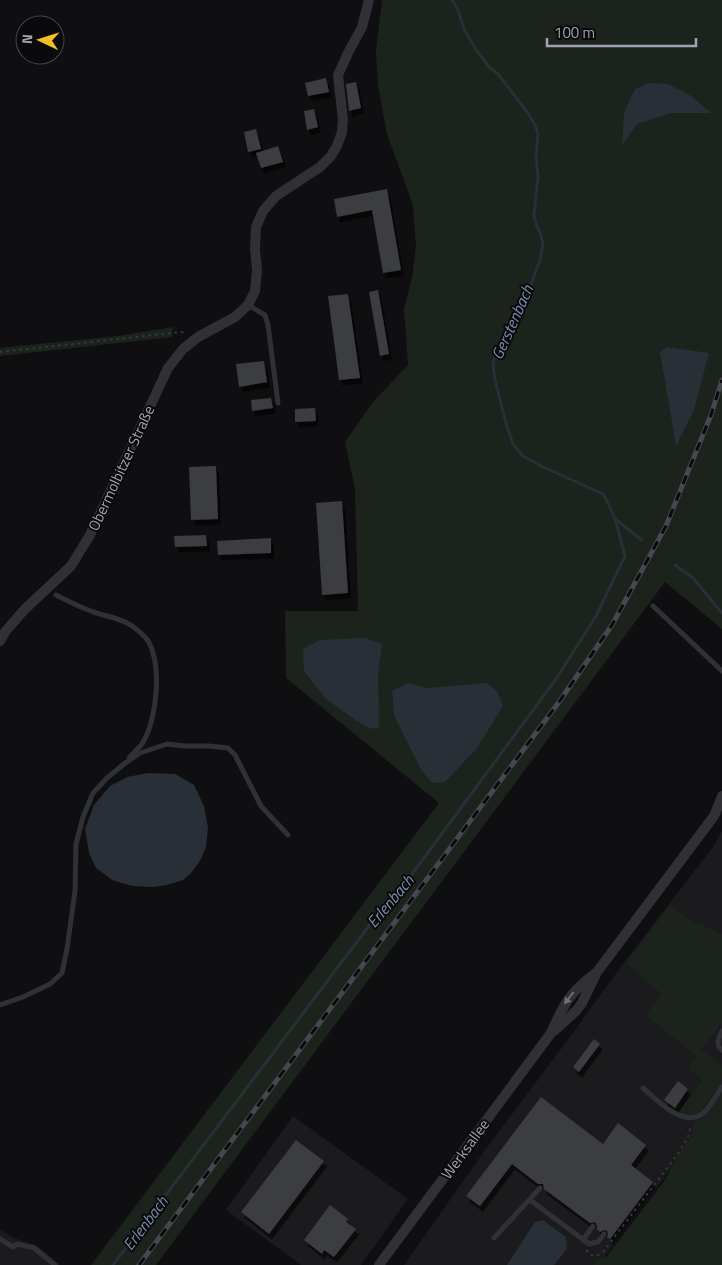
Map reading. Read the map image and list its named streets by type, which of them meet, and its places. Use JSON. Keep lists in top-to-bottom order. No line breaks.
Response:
{"streets":{"street":["Obermolbitzer Straße","Werksallee"]},"water":["Gerstenbach","Erlenbach"],"scale_bar":"100 m","north":"left"}
